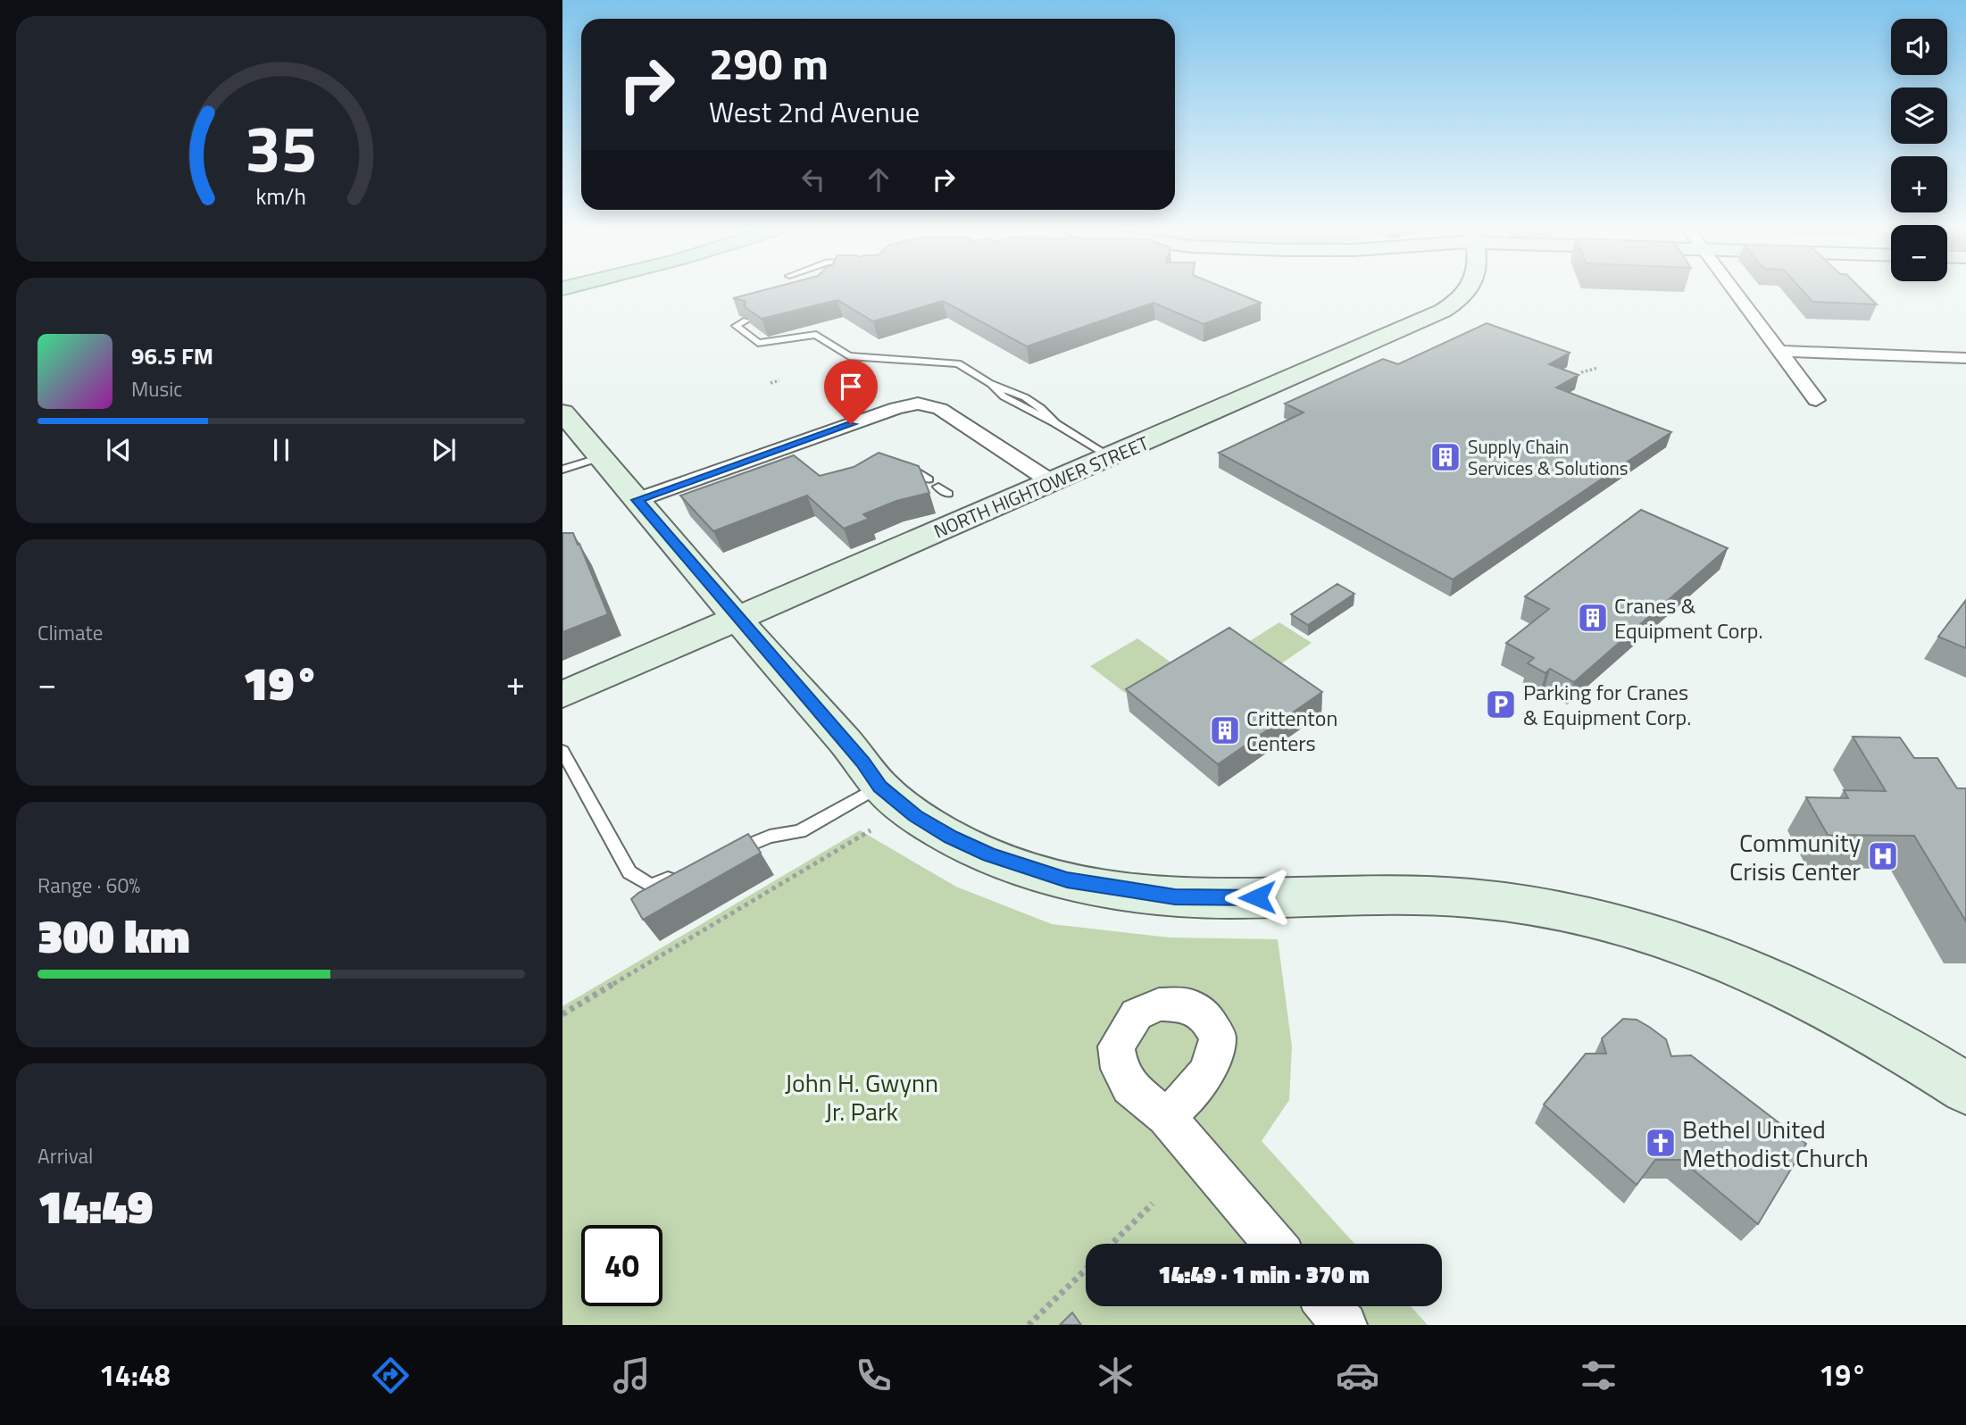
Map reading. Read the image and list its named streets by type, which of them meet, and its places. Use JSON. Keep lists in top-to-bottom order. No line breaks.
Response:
{"streets":{"street":["NORTH HIGHTOWER STREET"]},"parks":["John H. Gwynn Jr. Park"],"places":{"building":["Supply Chain Services & Solutions","Cranes & Equipment Corp.","Crittenton Centers"],"parking":["Parking for Cranes & Equipment Corp."],"hospital":["Community Crisis Center"],"church":["Bethel United Methodist Church"]},"page":{"map_buttons":["+","−"],"turn":["290 m","West 2nd Avenue"],"song":["96.5 FM","Music"],"tile":["Climate",["Range · 60%","300 km"],["Arrival","14:49"]],"heat":["−","19°","+"],"limit":"40","trip":"14:49 · 1 min · 370 m","tabs":["14:48","19°"],"gauge":["35","km/h"]}}
